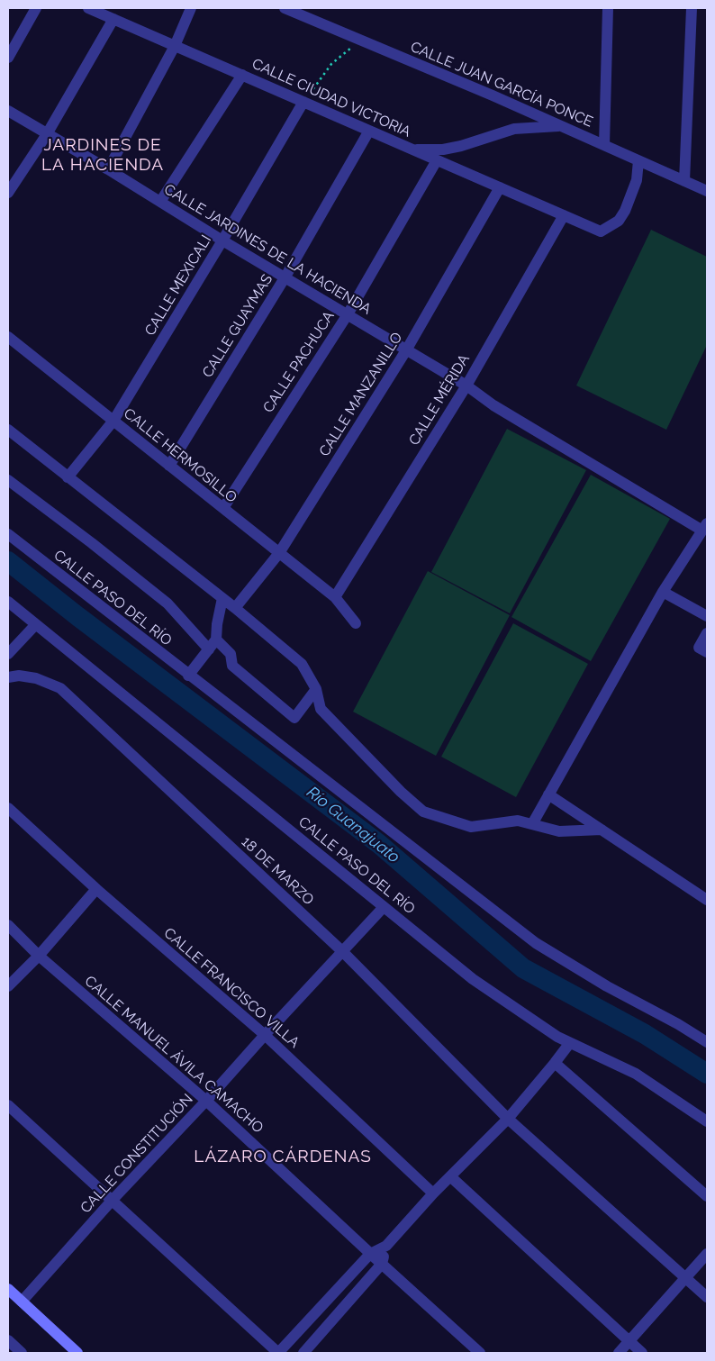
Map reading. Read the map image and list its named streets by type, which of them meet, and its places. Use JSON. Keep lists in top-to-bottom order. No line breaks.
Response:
{"streets":{"street":["CALLE JUAN GARCÍA PONCE","CALLE CIUDAD VICTORIA","CALLE JARDINES DE LA HACIENDA","CALLE MEXICALI","CALLE GUAYMAS","CALLE PACHUCA","CALLE MANZANILLO","CALLE MÉRIDA","CALLE HERMOSILLO","CALLE PASO DEL RÍO","18 DE MARZO","CALLE FRANCISCO VILLA","CALLE MANUEL ÁVILA CAMACHO","CALLE CONSTITUCIÓN"]},"crossings":[["CALLE JUAN GARCÍA PONCE","CALLE CIUDAD VICTORIA"],["CALLE CIUDAD VICTORIA","CALLE MEXICALI"],["CALLE CIUDAD VICTORIA","CALLE GUAYMAS"],["CALLE CIUDAD VICTORIA","CALLE PACHUCA"],["CALLE CIUDAD VICTORIA","CALLE MANZANILLO"],["CALLE CIUDAD VICTORIA","CALLE MÉRIDA"],["CALLE JARDINES DE LA HACIENDA","CALLE MEXICALI"],["CALLE JARDINES DE LA HACIENDA","CALLE GUAYMAS"],["CALLE JARDINES DE LA HACIENDA","CALLE PACHUCA"],["CALLE JARDINES DE LA HACIENDA","CALLE MANZANILLO"],["CALLE JARDINES DE LA HACIENDA","CALLE MÉRIDA"],["CALLE MEXICALI","CALLE HERMOSILLO"],["CALLE GUAYMAS","CALLE HERMOSILLO"],["CALLE PACHUCA","CALLE HERMOSILLO"],["CALLE MANZANILLO","CALLE HERMOSILLO"],["CALLE MÉRIDA","CALLE HERMOSILLO"],["CALLE PASO DEL RÍO","CALLE CONSTITUCIÓN"],["18 DE MARZO","CALLE CONSTITUCIÓN"],["CALLE FRANCISCO VILLA","CALLE CONSTITUCIÓN"],["CALLE MANUEL ÁVILA CAMACHO","CALLE CONSTITUCIÓN"]],"districts":["JARDINES DE LA HACIENDA","LÁZARO CÁRDENAS"],"water":["Río Guanajuato"]}
